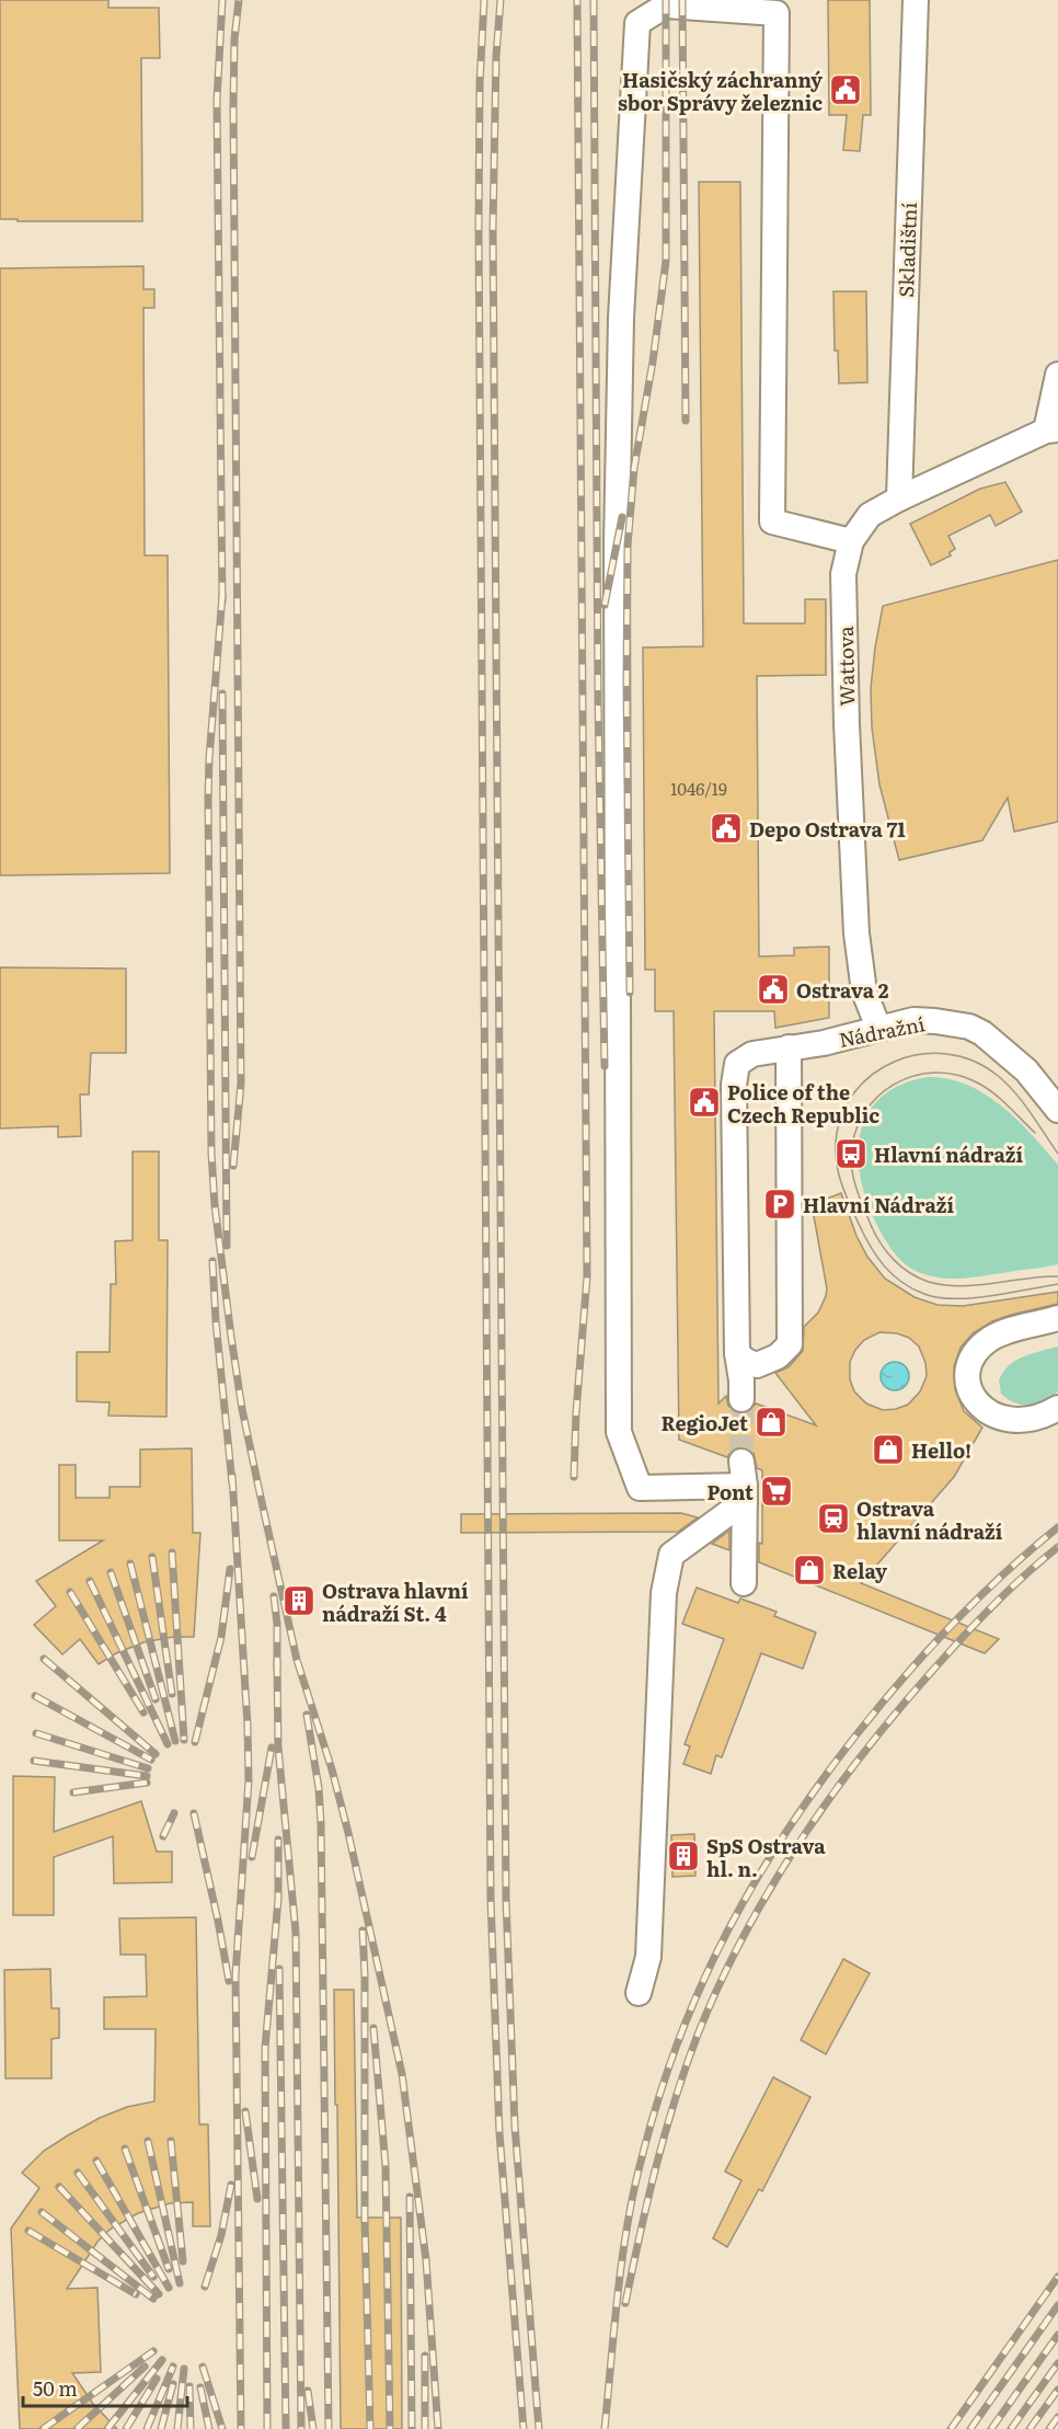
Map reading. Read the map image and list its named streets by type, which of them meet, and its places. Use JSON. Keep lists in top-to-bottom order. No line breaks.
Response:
{"streets":{"street":["Skladištní","Wattova","Nádražní"]},"crossings":[["Skladištní","Wattova"],["Wattova","Nádražní"]],"places":{"public building":["Hasičský záchranný sbor Správy železnic","Depo Ostrava 71","Ostrava 2","Police of the Czech Republic"],"bus stop":["Hlavní nádraží"],"parking":["Hlavní Nádraží"],"shop":["RegioJet","Hello!","Relay"],"supermarket":["Pont"],"station":["Ostrava hlavní nádraží"],"building":["Ostrava hlavní nádraží St. 4","SpS Ostrava hl. n."]},"house_numbers":["1046/19"],"scale_bar":"50 m"}
